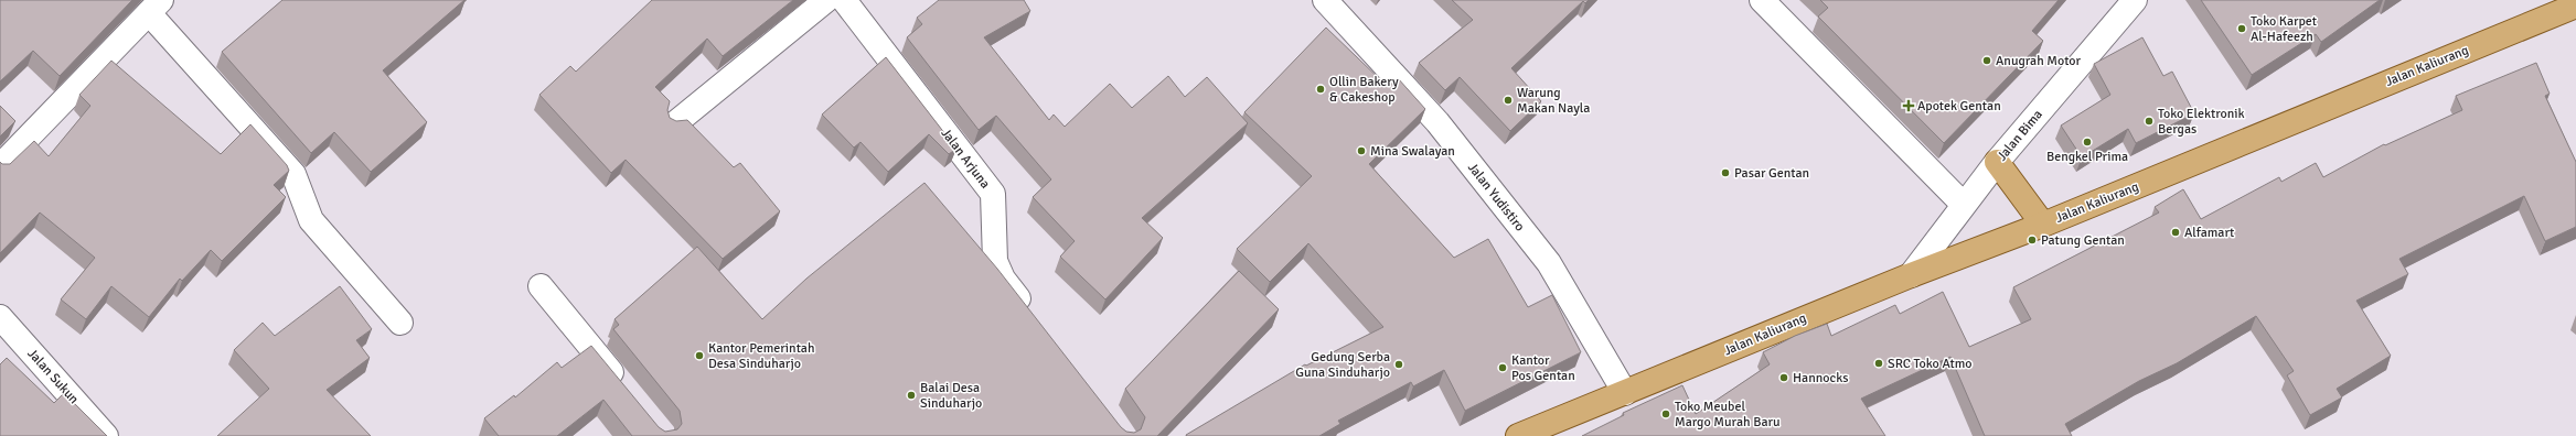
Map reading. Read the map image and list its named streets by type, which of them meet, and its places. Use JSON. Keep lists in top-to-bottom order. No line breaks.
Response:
{"streets":{"main road":["Jalan Kaliurang"],"street":["Jalan Bima","Jalan Arjuna","Jalan Yudistiro","Jalan Sukun"]},"crossings":[["Jalan Kaliurang","Jalan Bima"],["Jalan Kaliurang","Jalan Yudistiro"]],"places":{"other":["Toko Karpet Al-Hafeezh","Anugrah Motor","Ollin Bakery & Cakeshop","Warung Makan Nayla","Toko Elektronik Bergas","Bengkel Prima","Mina Swalayan","Pasar Gentan","Alfamart","Patung Gentan","Kantor Pemerintah Desa Sinduharjo","SRC Toko Atmo","Gedung Serba Guna Sinduharjo","Kantor Pos Gentan","Hannocks","Balai Desa Sinduharjo","Toko Meubel Margo Murah Baru"],"health":["Apotek Gentan"]}}
